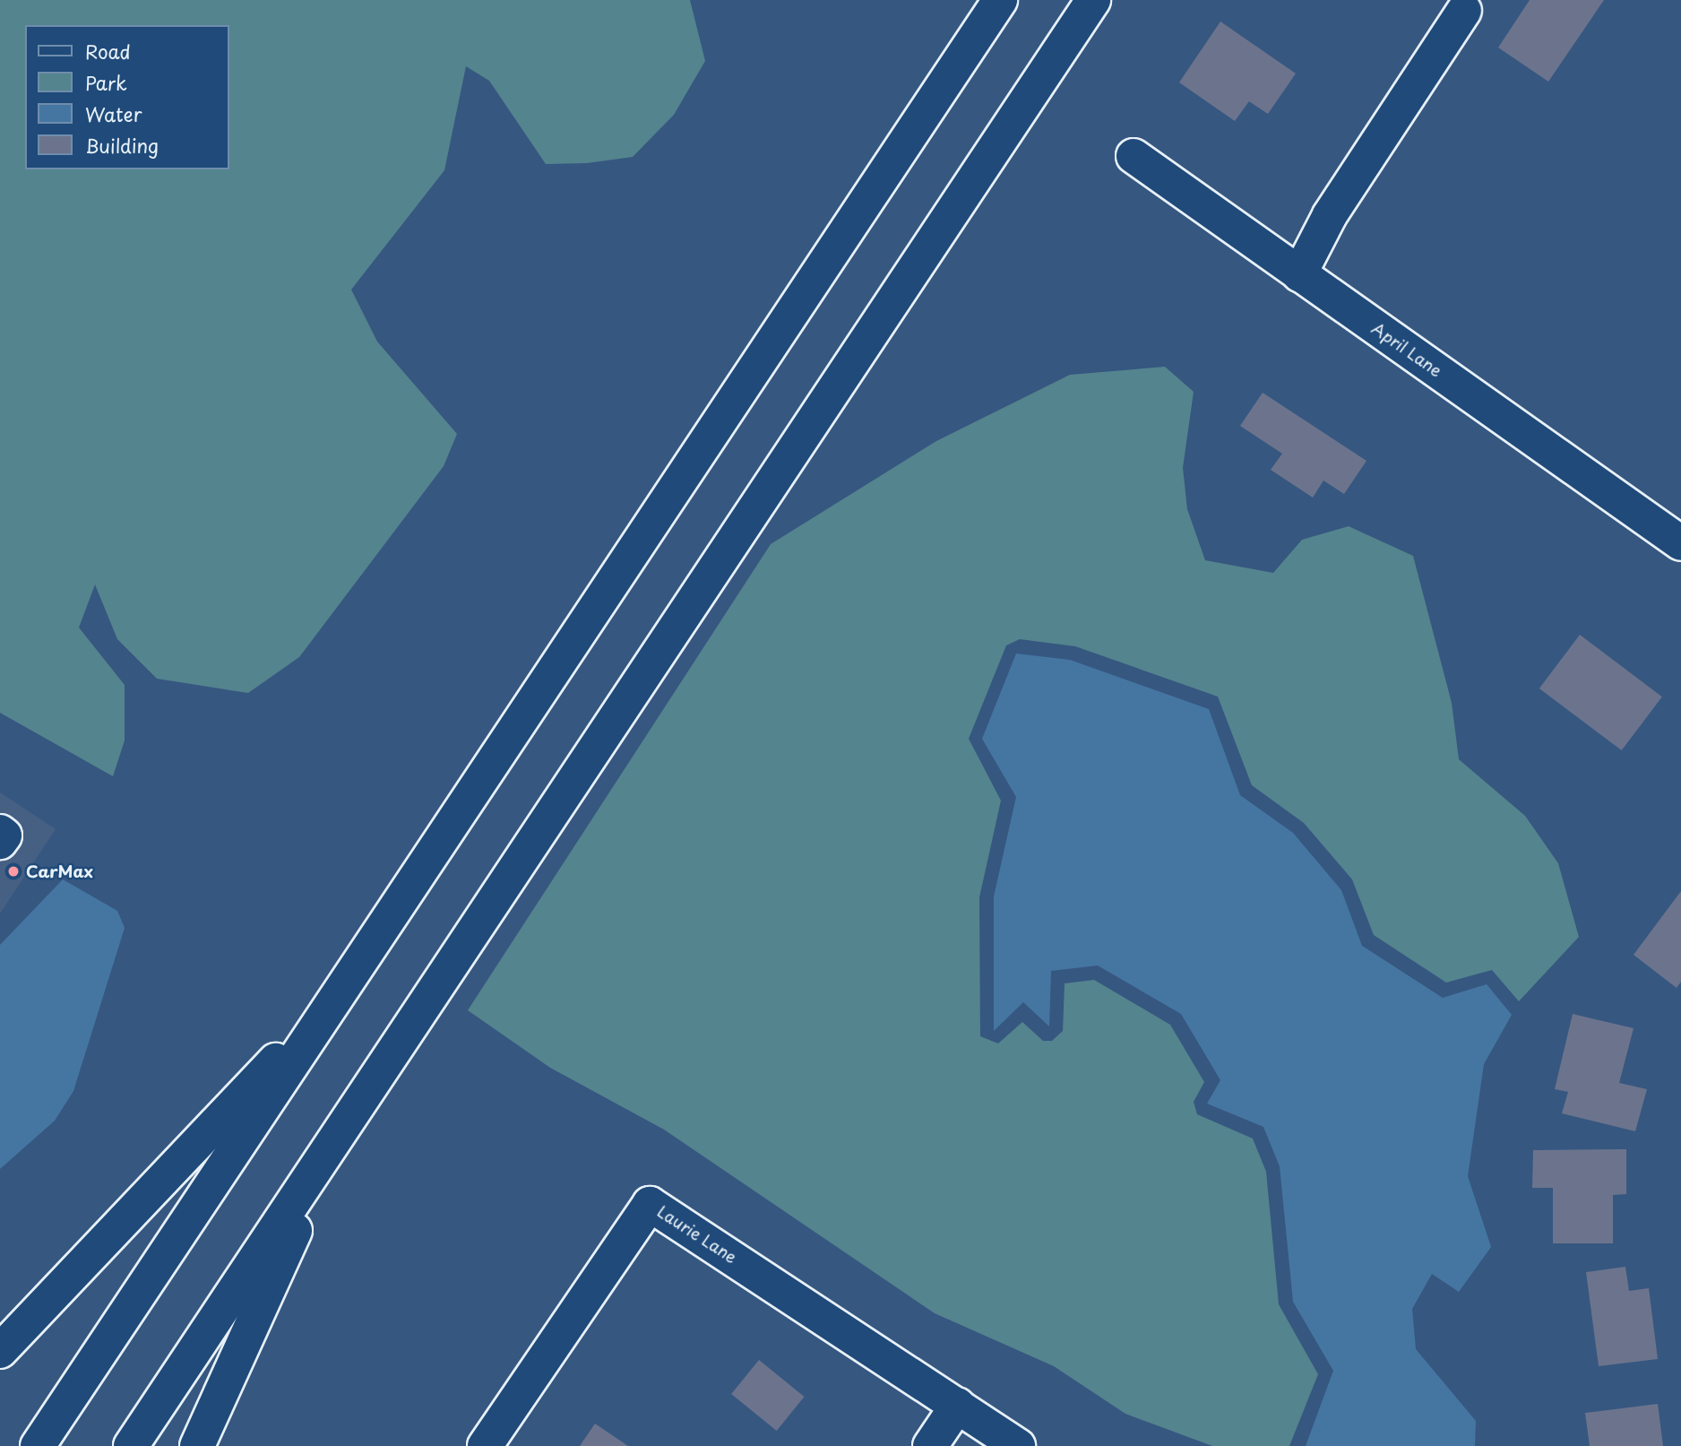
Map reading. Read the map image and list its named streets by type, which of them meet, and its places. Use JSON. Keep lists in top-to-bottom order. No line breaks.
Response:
{"streets":{"main road":["April Lane","Laurie Lane"]},"places":["CarMax"],"legend":["Road","Park","Water","Building"]}
